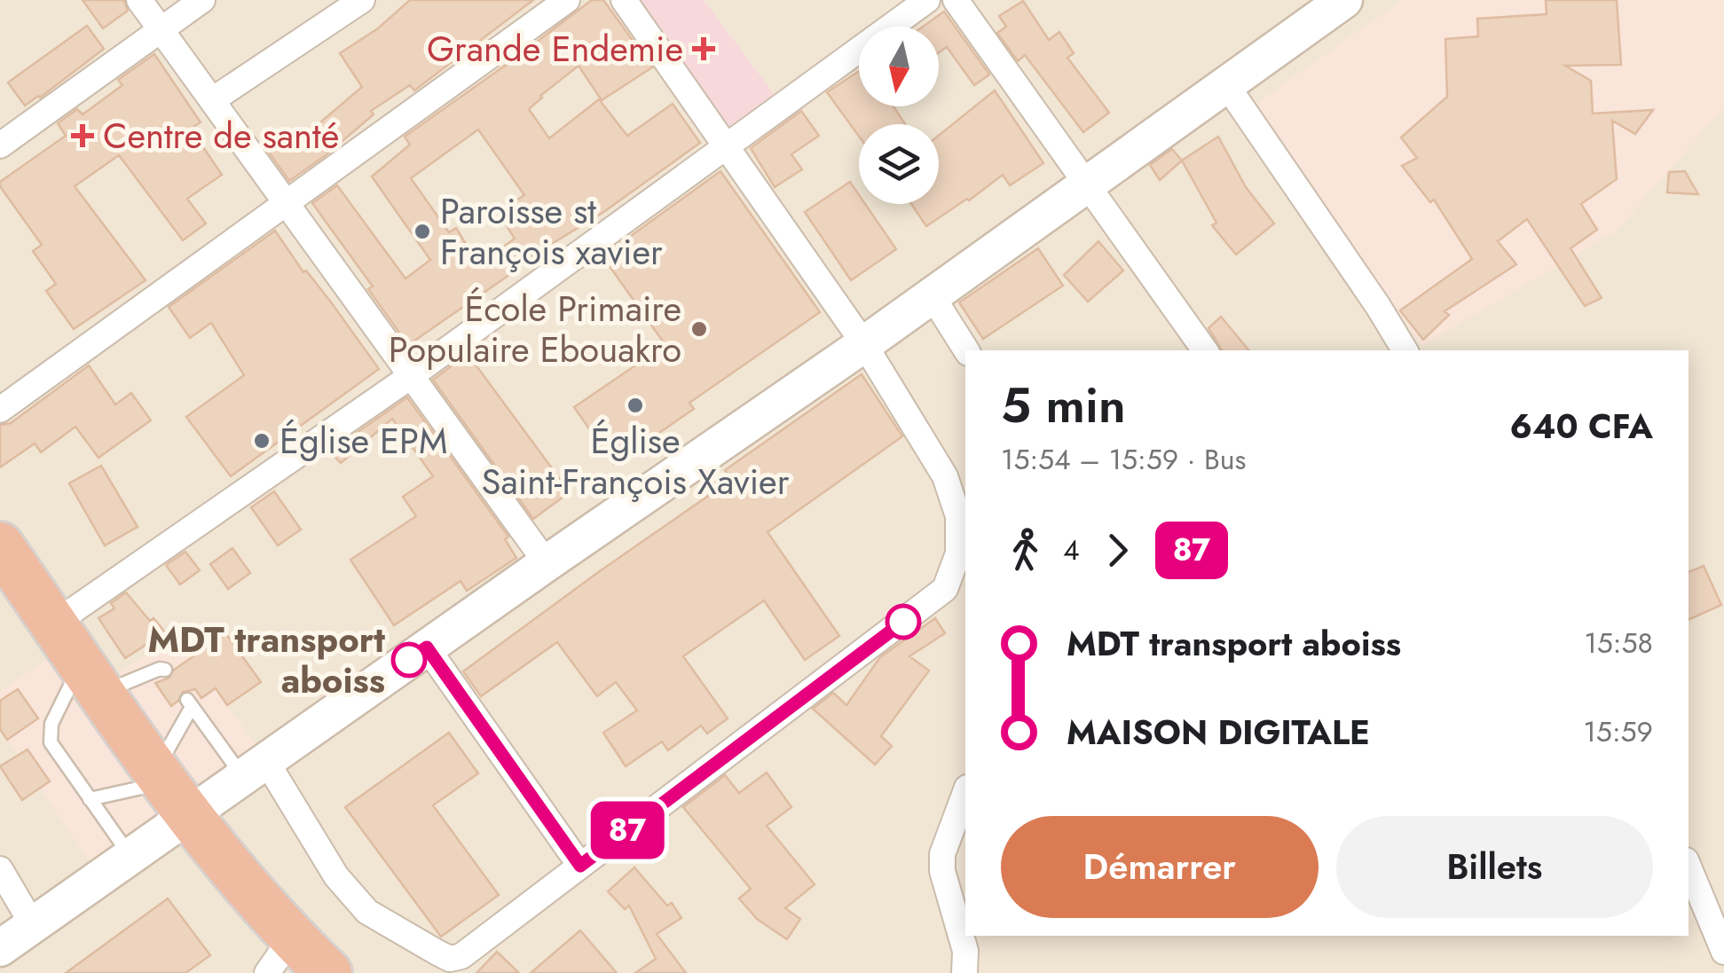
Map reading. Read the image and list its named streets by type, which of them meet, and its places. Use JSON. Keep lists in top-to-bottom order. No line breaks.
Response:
{"places":{"health":["Grande Endemie","Centre de santé"],"other":["Paroisse st François xavier","École Primaire Populaire Ebouakro","Église Saint-François Xavier","Église EPM","MDT transport aboiss"]},"lines":["bus line 87"],"north":"bottom","page":{"on_map":"87","heading":["5 min","15:54 – 15:59 · Bus","640 CFA"],"legs":["4","87"],"list":[{"name":"MDT transport aboiss","value":"15:58"},{"name":"MAISON DIGITALE","value":"15:59"}],"buttons":["Démarrer","Billets"]}}
